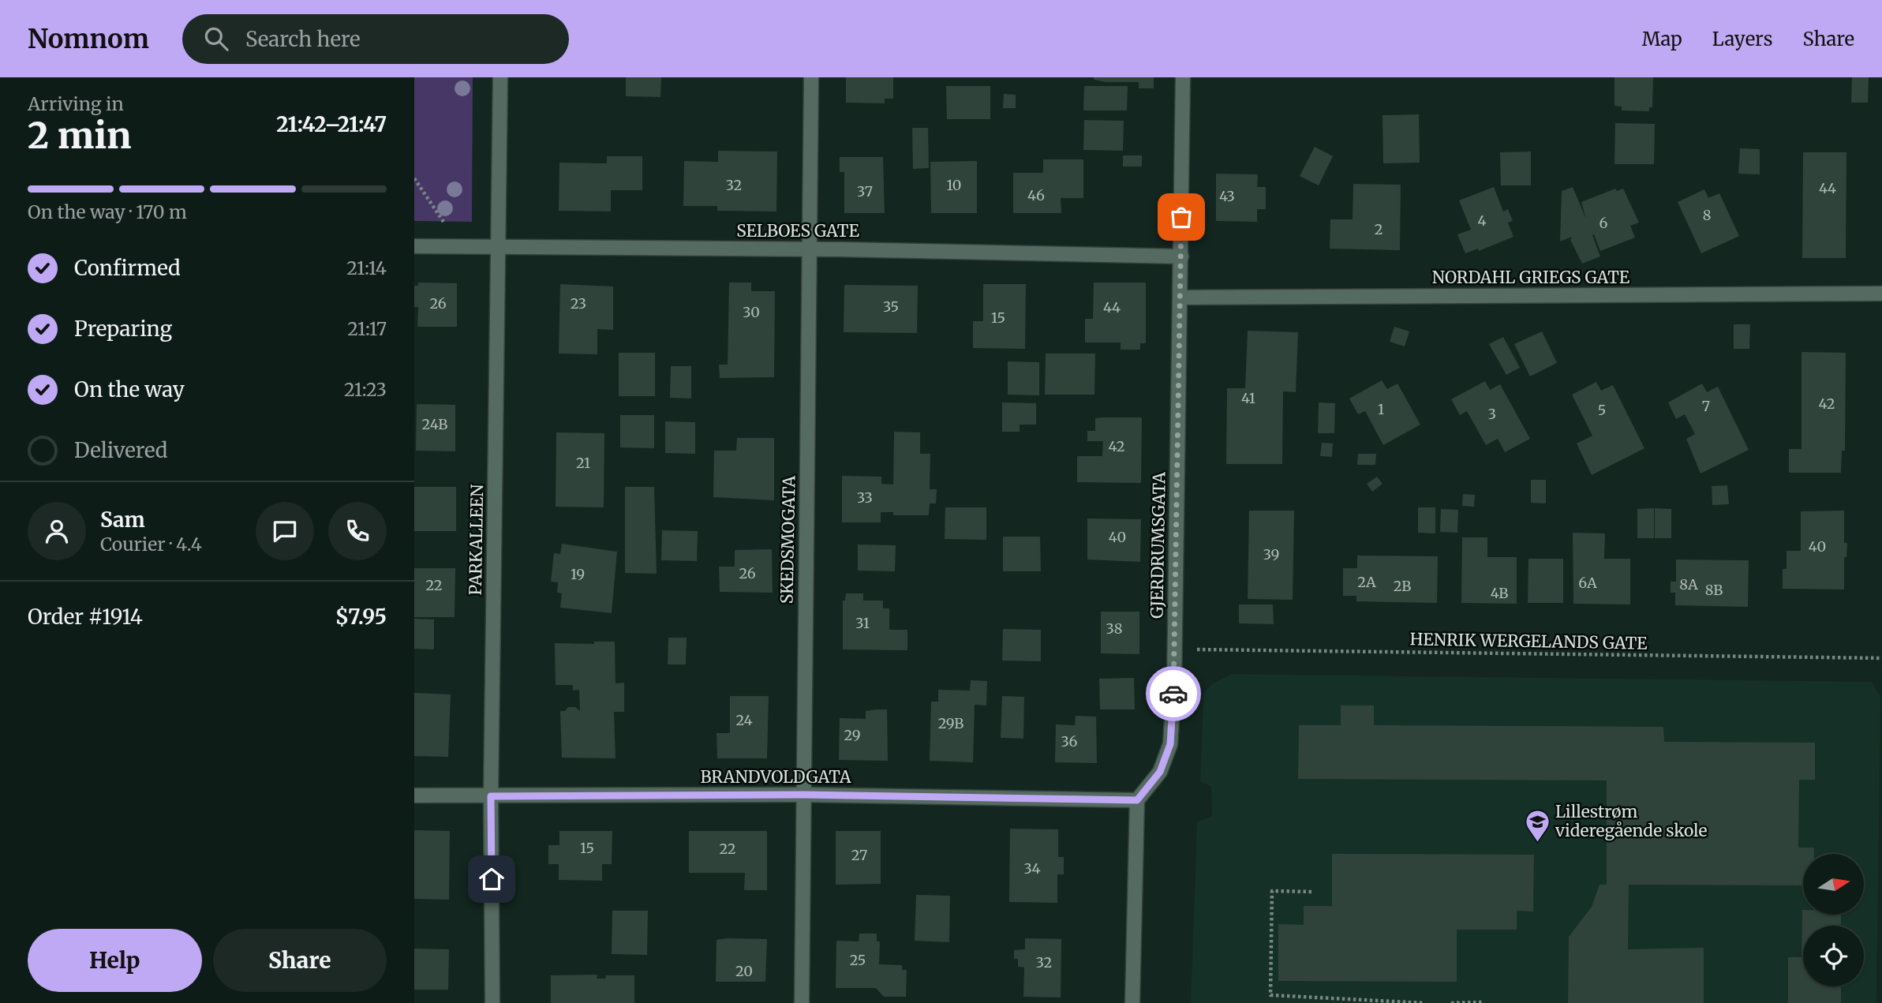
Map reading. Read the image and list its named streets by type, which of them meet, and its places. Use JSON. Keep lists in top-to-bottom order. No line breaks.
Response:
{"streets":{"street":["SELBOES GATE","NORDAHL GRIEGS GATE","PARKALLEEN","SKEDSMOGATA","GJERDRUMSGATA","BRANDVOLDGATA"],"path":["HENRIK WERGELANDS GATE"]},"crossings":[["SELBOES GATE","PARKALLEEN"],["SELBOES GATE","SKEDSMOGATA"],["SELBOES GATE","GJERDRUMSGATA"],["NORDAHL GRIEGS GATE","GJERDRUMSGATA"],["PARKALLEEN","BRANDVOLDGATA"],["SKEDSMOGATA","BRANDVOLDGATA"],["GJERDRUMSGATA","HENRIK WERGELANDS GATE"],["GJERDRUMSGATA","BRANDVOLDGATA"]],"places":{"school or university":["Lillestrøm videregående skole"]},"house_numbers":["32","10","44","37","46","43","8","4","6","2","26","23","35","44","30","15","41","42","7","1","5","3","24B","42","21","33","40","40","39","26","19","2A","6A","8A","22","2B","8B","4B","31","38","24","29B","29","36","15","22","27","34","25","32","20"],"north":"right","page":{"header":"Nomnom","search":"Search here","nav":["Map","Layers","Share"],"heading":["2 min","Arriving in","21:42–21:47"],"panel":["Sam","Courier · 4.4","Order #1914","$7.95"],"bar":"On the way · 170 m","list":[["Confirmed","21:14"],["Preparing","21:17"],["On the way","21:23"],"Delivered"],"buttons":["Help","Share"]}}
